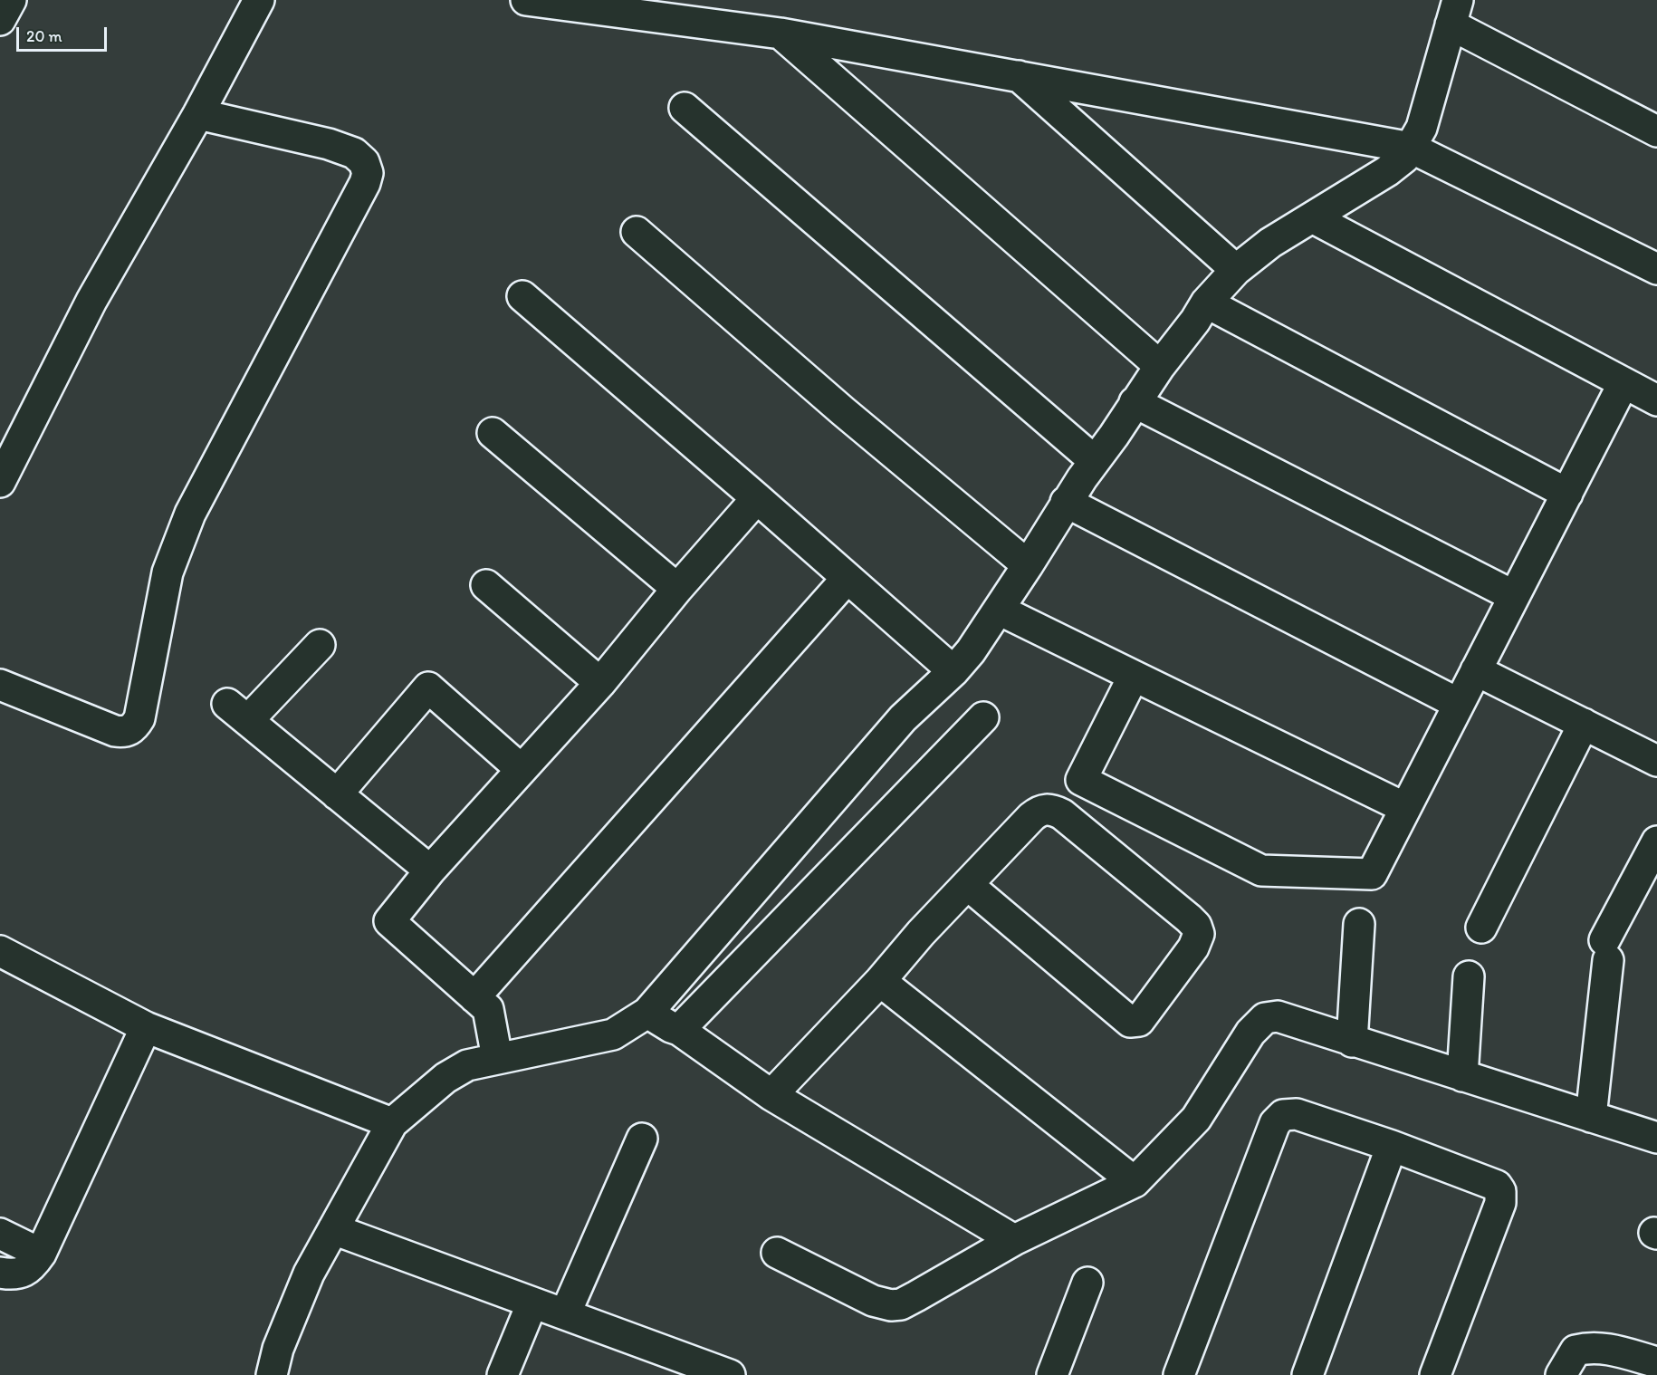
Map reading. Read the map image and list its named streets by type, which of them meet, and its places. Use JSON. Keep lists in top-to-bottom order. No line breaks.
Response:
{"scale_bar":"20 m"}
